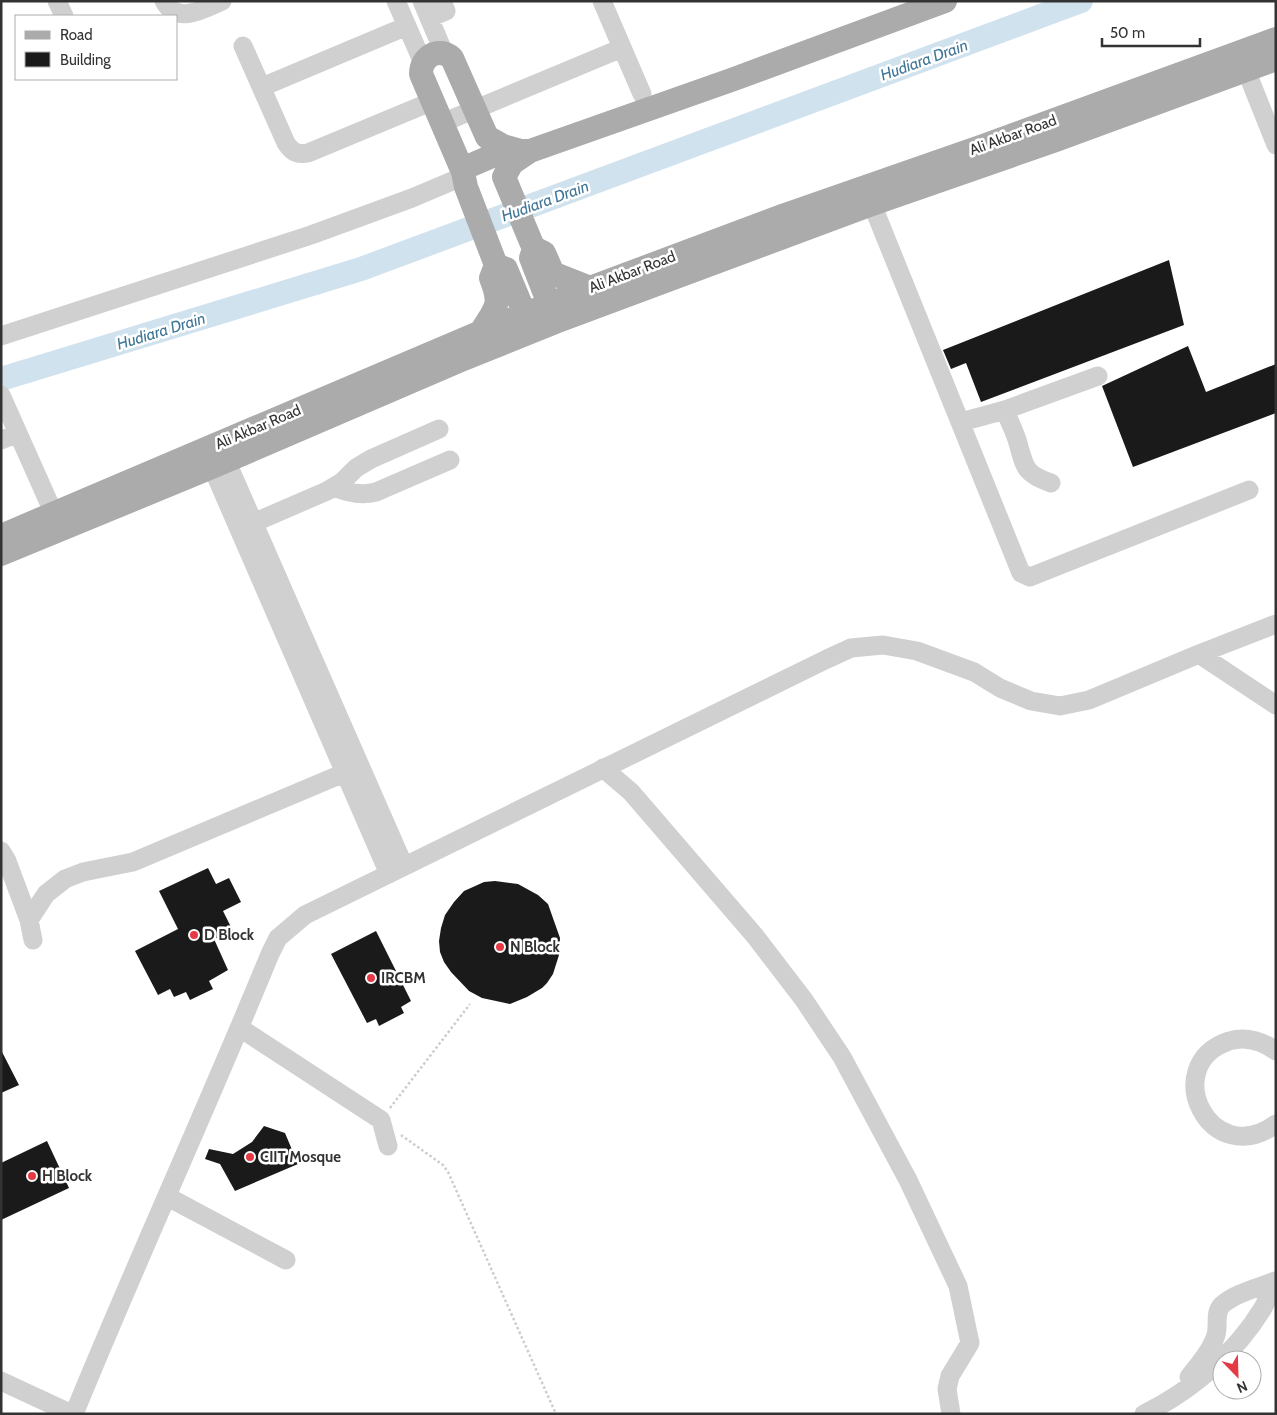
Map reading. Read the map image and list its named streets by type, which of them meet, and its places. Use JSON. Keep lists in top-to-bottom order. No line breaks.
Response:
{"streets":{"main road":["Ali Akbar Road"]},"water":["Hudiara Drain"],"places":["D Block","N Block","IRCBM","CIIT Mosque","H Block"],"legend":["Road","Building"],"scale_bar":"50 m","north":"bottom right"}
